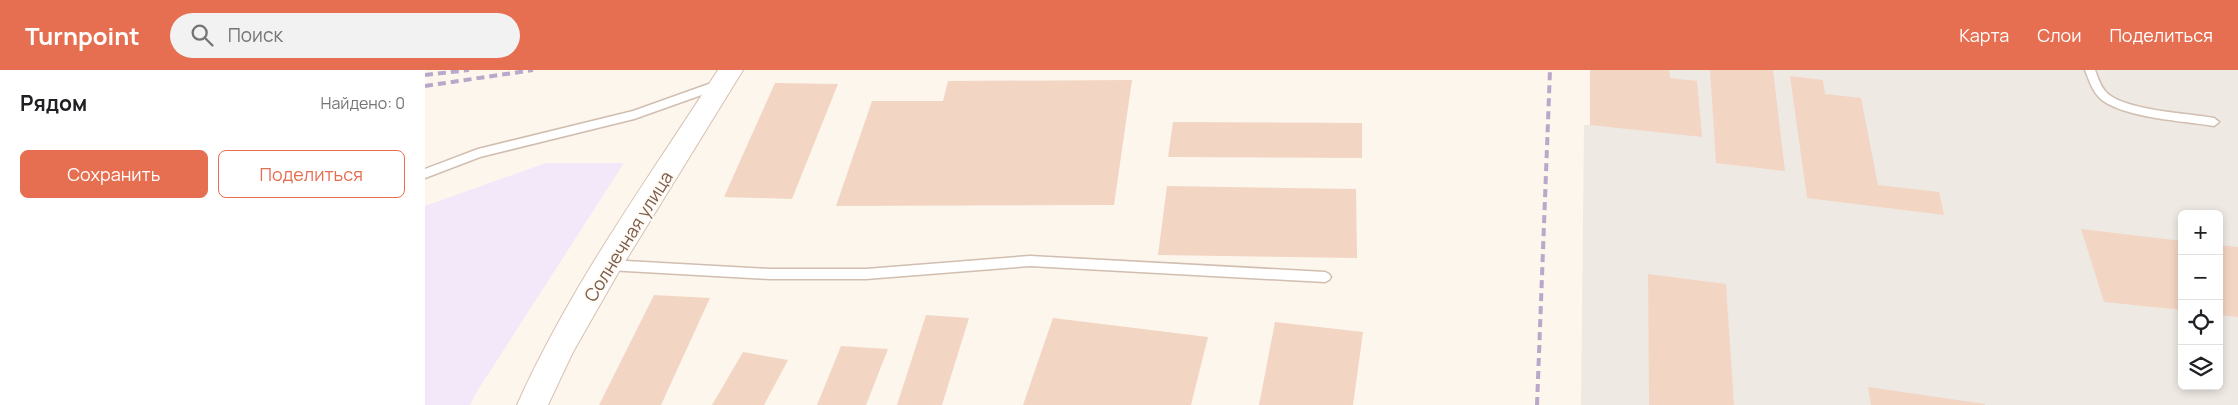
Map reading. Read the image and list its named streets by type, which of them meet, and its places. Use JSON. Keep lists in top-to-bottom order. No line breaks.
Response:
{"streets":{"street":["Солнечная улица"]},"page":{"header":"Turnpoint","search":"Поиск","nav":["Карта","Слои","Поделиться"],"heading":["Рядом","Найдено: 0"],"buttons":["Сохранить","Поделиться"],"map_buttons":["+","−"]}}
